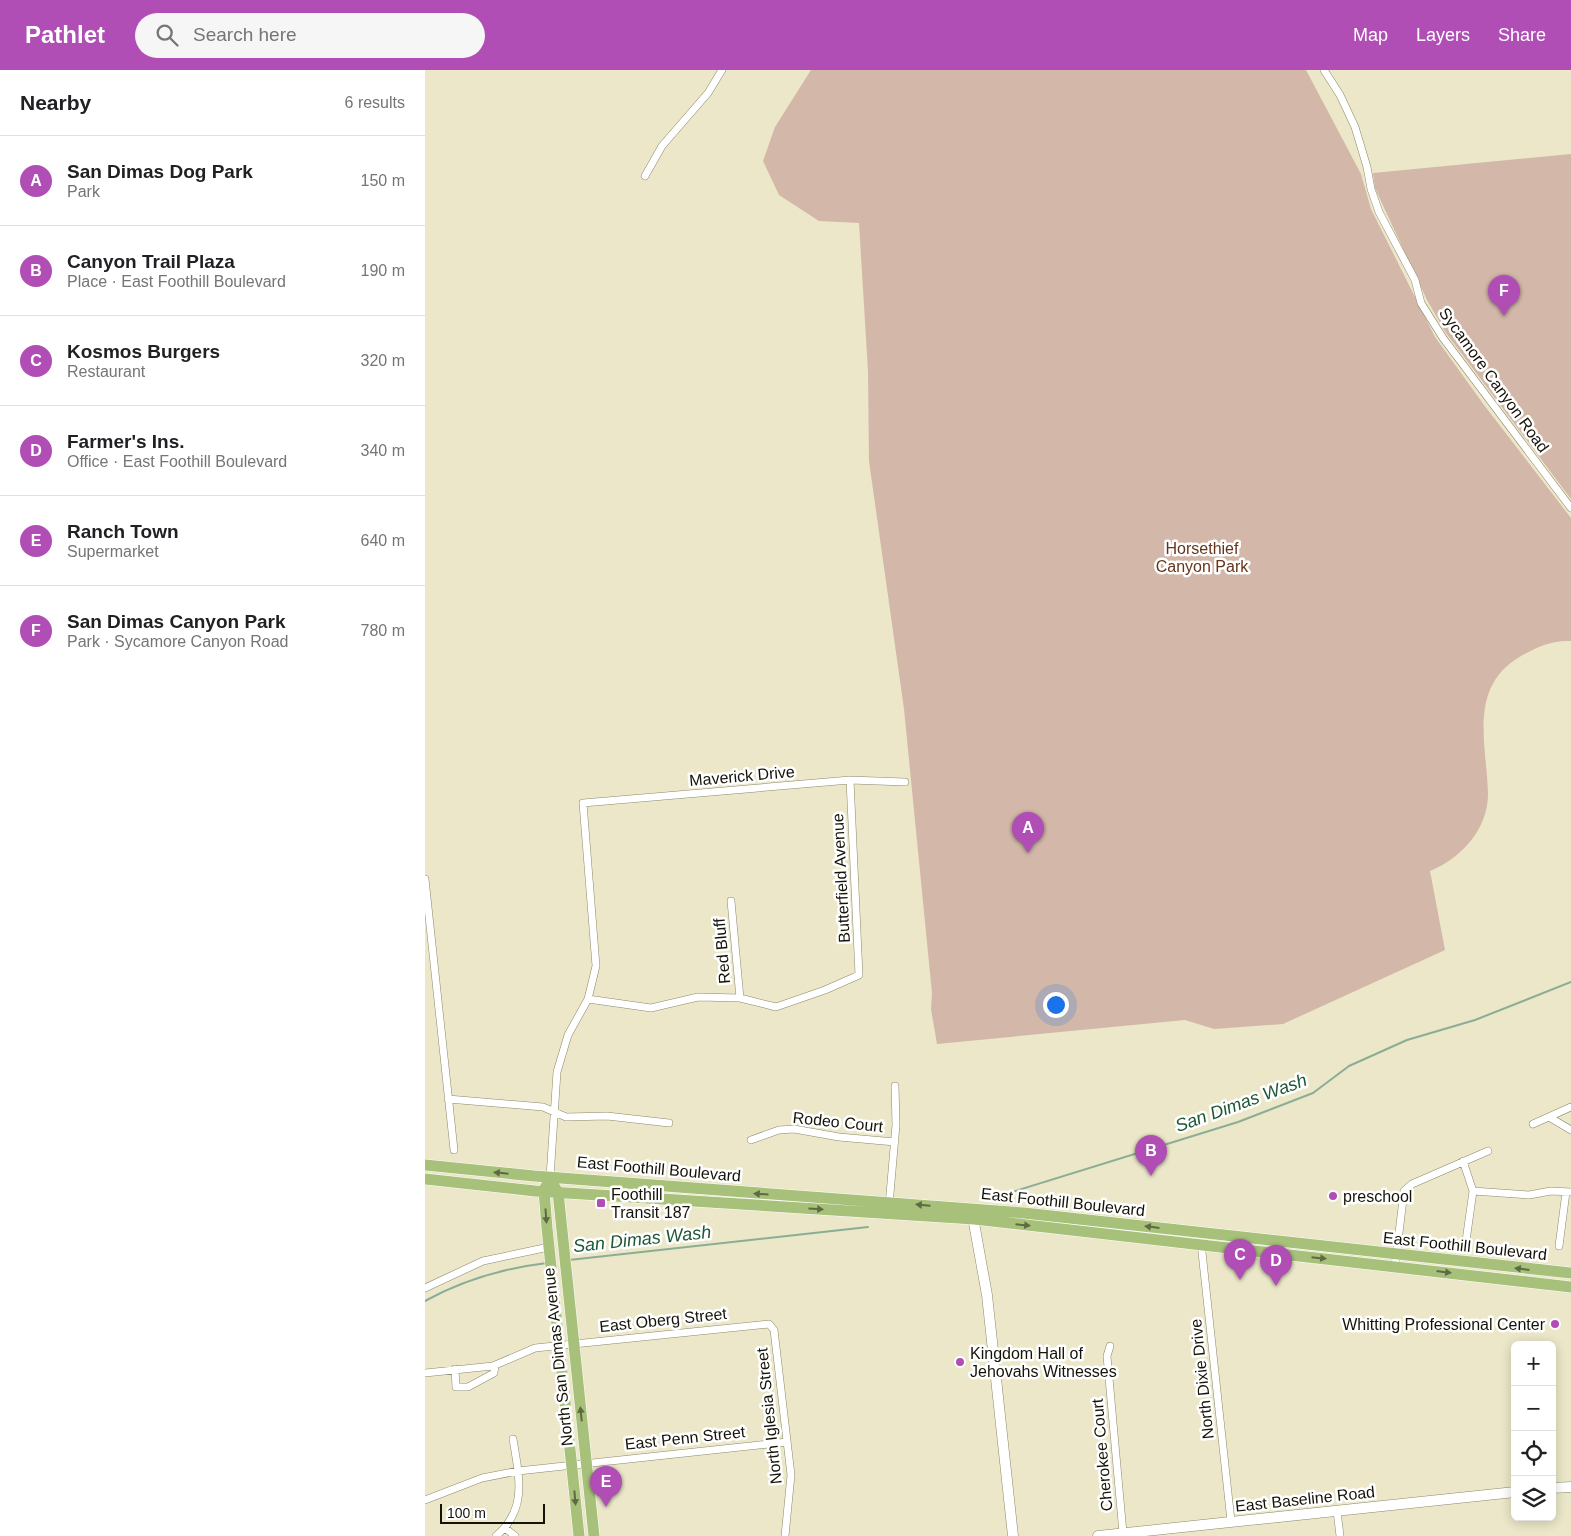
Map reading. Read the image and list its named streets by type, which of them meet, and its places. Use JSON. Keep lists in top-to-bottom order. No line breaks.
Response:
{"streets":{"main road":["East Foothill Boulevard","North San Dimas Avenue","East Baseline Road"],"street":["Sycamore Canyon Road","Maverick Drive","Butterfield Avenue","Red Bluff","Rodeo Court","East Oberg Street","North Dixie Drive","North Iglesia Street","East Penn Street","Cherokee Court"]},"crossings":[["Maverick Drive","Butterfield Avenue"],["Maverick Drive","North San Dimas Avenue"],["Butterfield Avenue","Red Bluff"],["East Foothill Boulevard","North San Dimas Avenue"],["East Foothill Boulevard","North Dixie Drive"],["East Oberg Street","North San Dimas Avenue"],["East Oberg Street","North Iglesia Street"],["North San Dimas Avenue","East Penn Street"],["North Dixie Drive","East Baseline Road"],["North Iglesia Street","East Penn Street"],["Cherokee Court","East Baseline Road"]],"water":["San Dimas Wash"],"parks":["Horsethief Canyon Park"],"places":{"other":["preschool","Whitting Professional Center","Kingdom Hall of Jehovahs Witnesses"],"transit":["Foothill Transit 187"]},"scale_bar":"100 m","page":{"header":"Pathlet","search":"Search here","nav":["Map","Layers","Share"],"heading":["Nearby","6 results"],"list":[{"mark":"A","name":"San Dimas Dog Park","note":"Park","value":"150 m"},{"mark":"B","name":"Canyon Trail Plaza","note":"Place · East Foothill Boulevard","value":"190 m"},{"mark":"C","name":"Kosmos Burgers","note":"Restaurant","value":"320 m"},{"mark":"D","name":"Farmer's Ins.","note":"Office · East Foothill Boulevard","value":"340 m"},{"mark":"E","name":"Ranch Town","note":"Supermarket","value":"640 m"},{"mark":"F","name":"San Dimas Canyon Park","note":"Park · Sycamore Canyon Road","value":"780 m"}],"pins":["F","A","B","C","D","E"],"map_buttons":["+","−"],"scale":"100 m"}}
